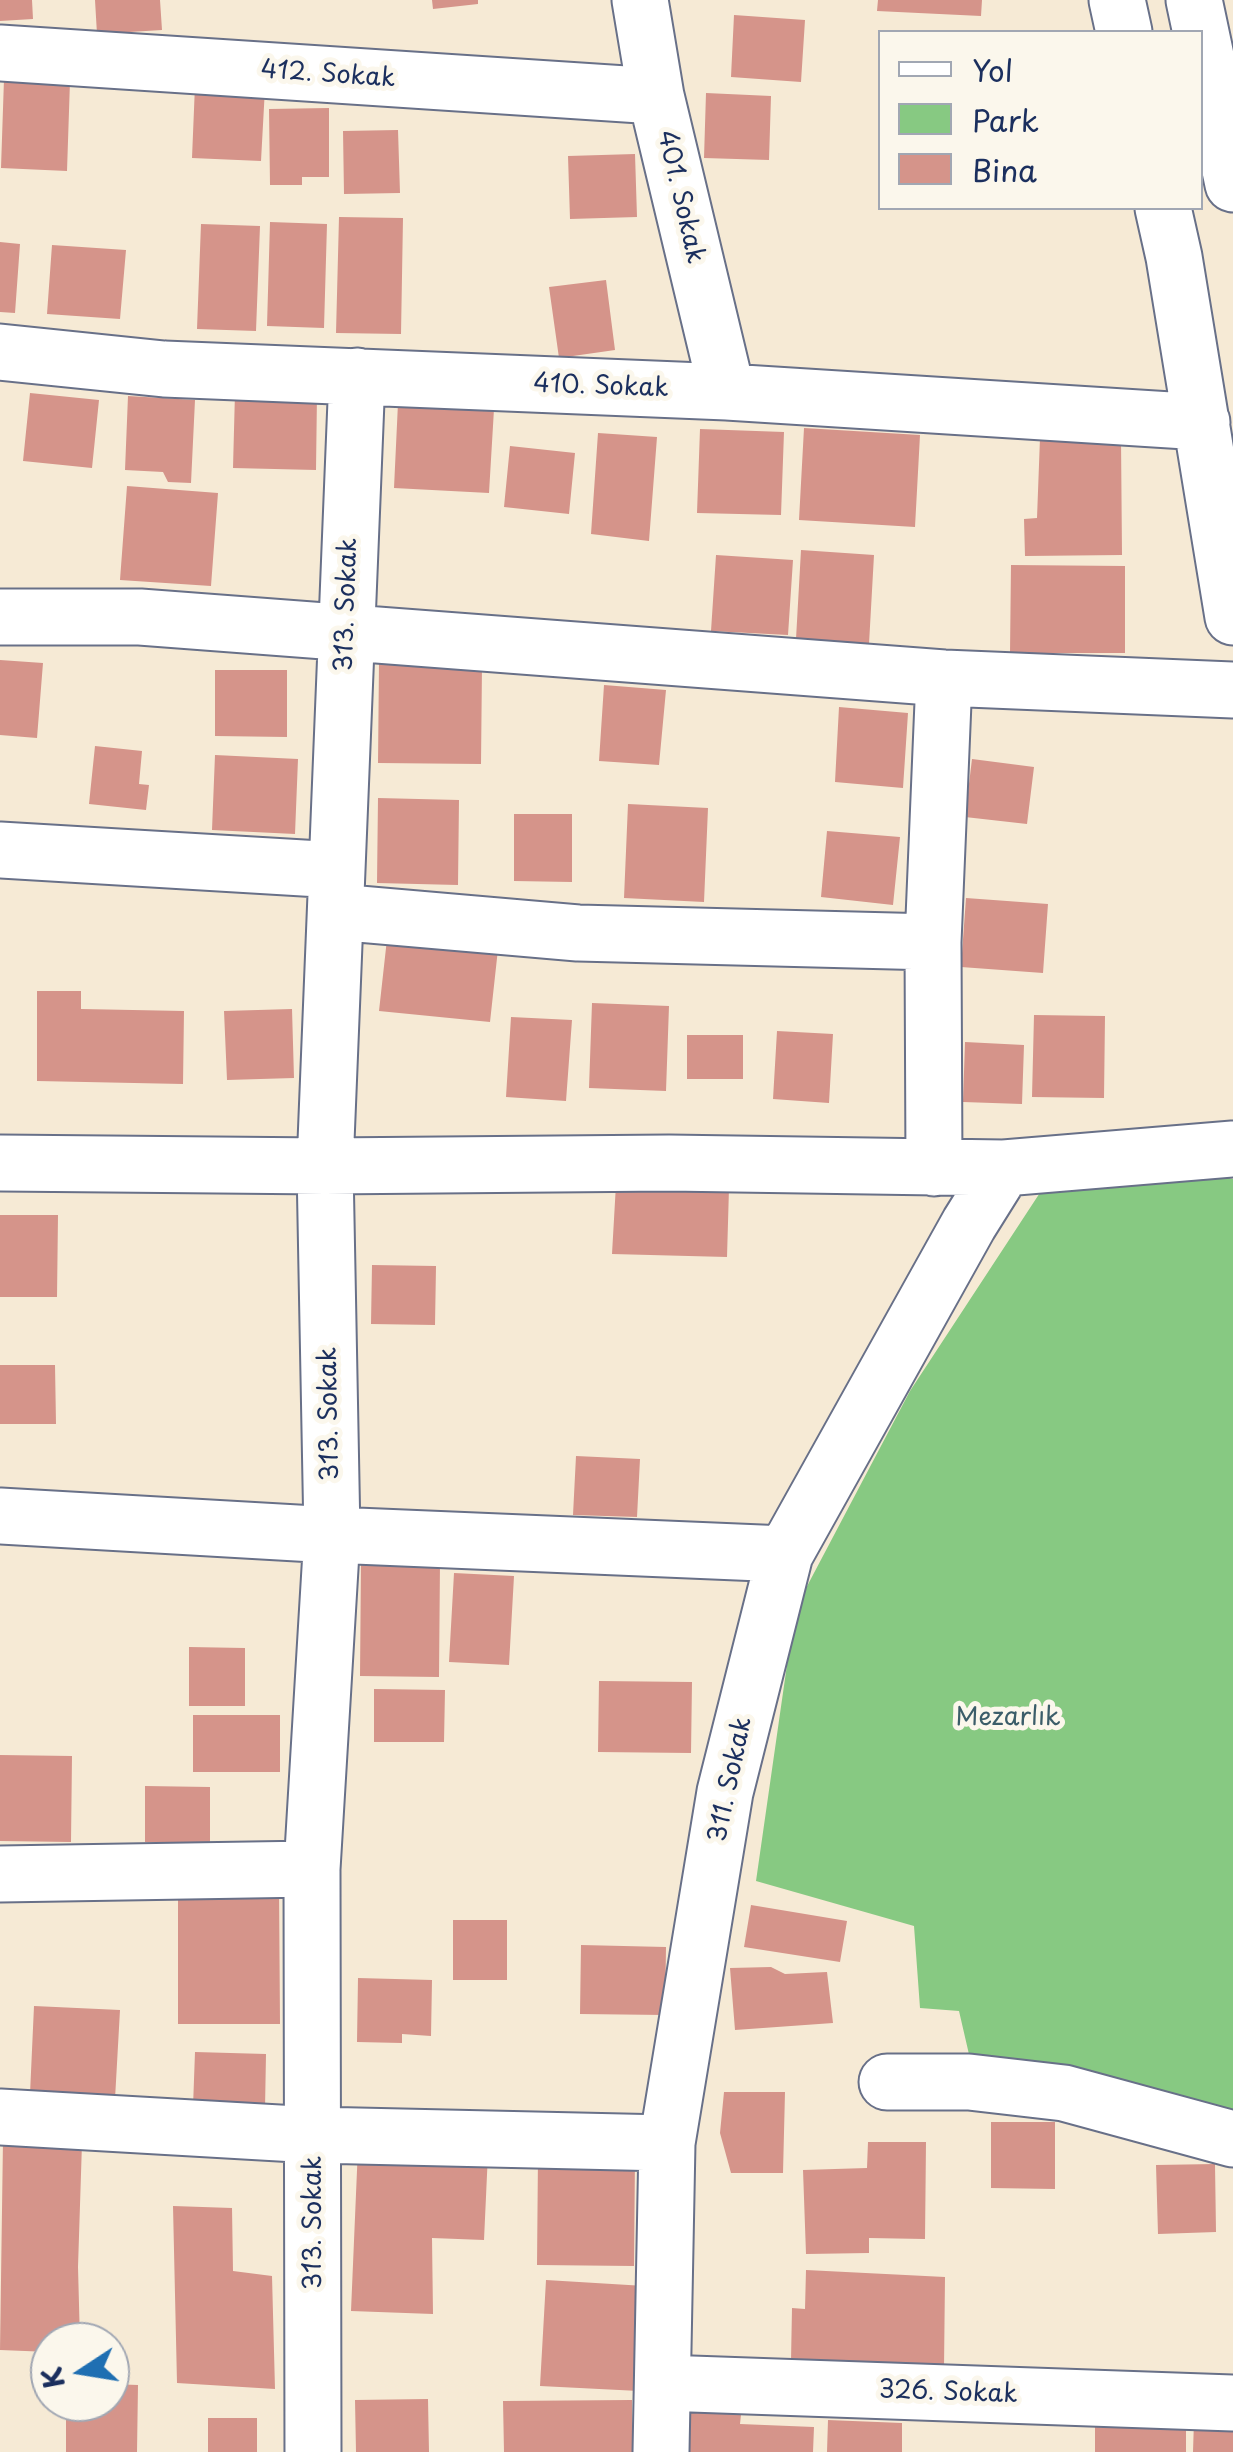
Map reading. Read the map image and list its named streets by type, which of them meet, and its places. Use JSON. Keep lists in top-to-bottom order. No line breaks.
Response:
{"streets":{"street":["412. Sokak","401. Sokak","410. Sokak","313. Sokak","311. Sokak","326. Sokak"]},"crossings":[["412. Sokak","401. Sokak"],["401. Sokak","410. Sokak"],["410. Sokak","313. Sokak"],["311. Sokak","326. Sokak"]],"parks":["Mezarlık"],"legend":["Yol","Park","Bina"],"north":"left"}
